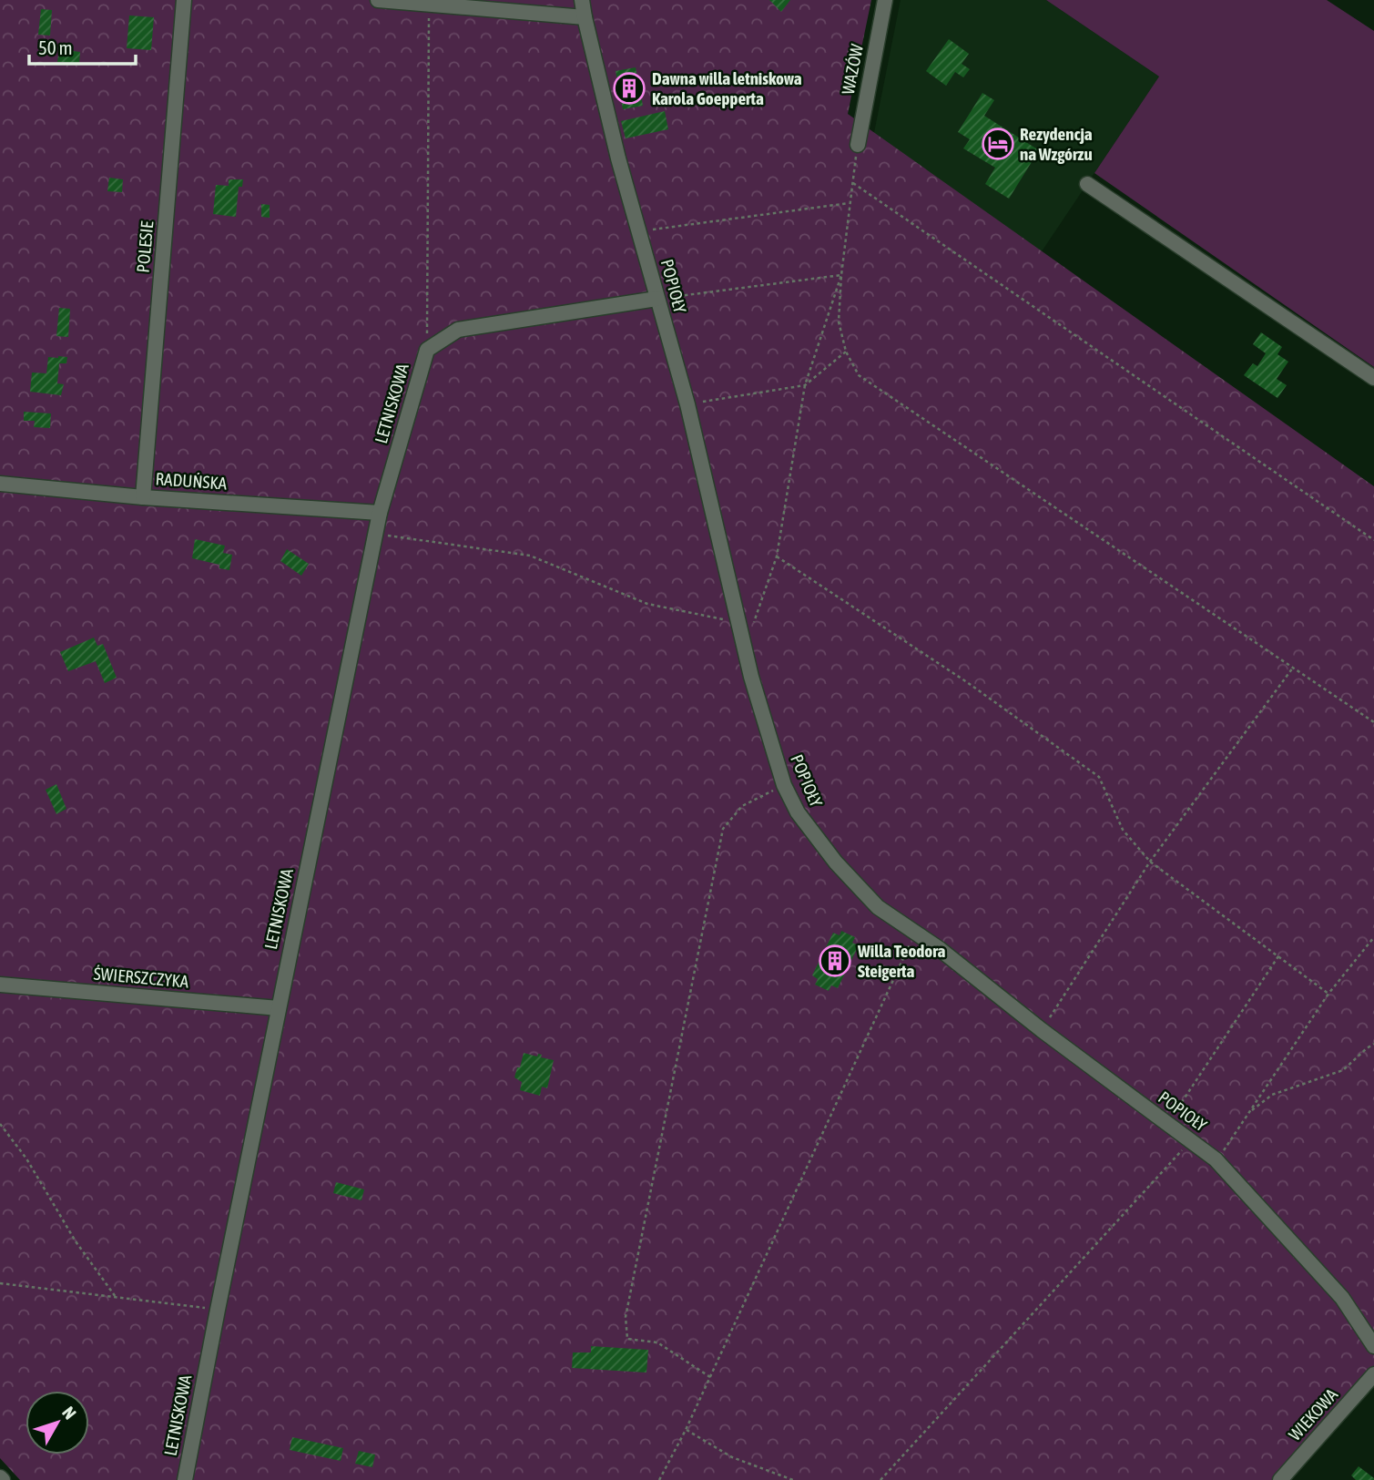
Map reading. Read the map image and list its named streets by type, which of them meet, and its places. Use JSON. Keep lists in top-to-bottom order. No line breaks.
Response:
{"streets":{"street":["WAZÓW","POLESIE","POPIOŁY","LETNISKOWA","RADUŃSKA","ŚWIERSZCZYKA","WIEKOWA"]},"crossings":[["POLESIE","RADUŃSKA"],["POPIOŁY","LETNISKOWA"],["LETNISKOWA","RADUŃSKA"],["LETNISKOWA","ŚWIERSZCZYKA"]],"places":{"building":["Dawna willa letniskowa Karola Goepperta","Willa Teodora Steigerta"],"hotel":["Rezydencja na Wzgórzu"]},"scale_bar":"50 m","north":"top right"}
